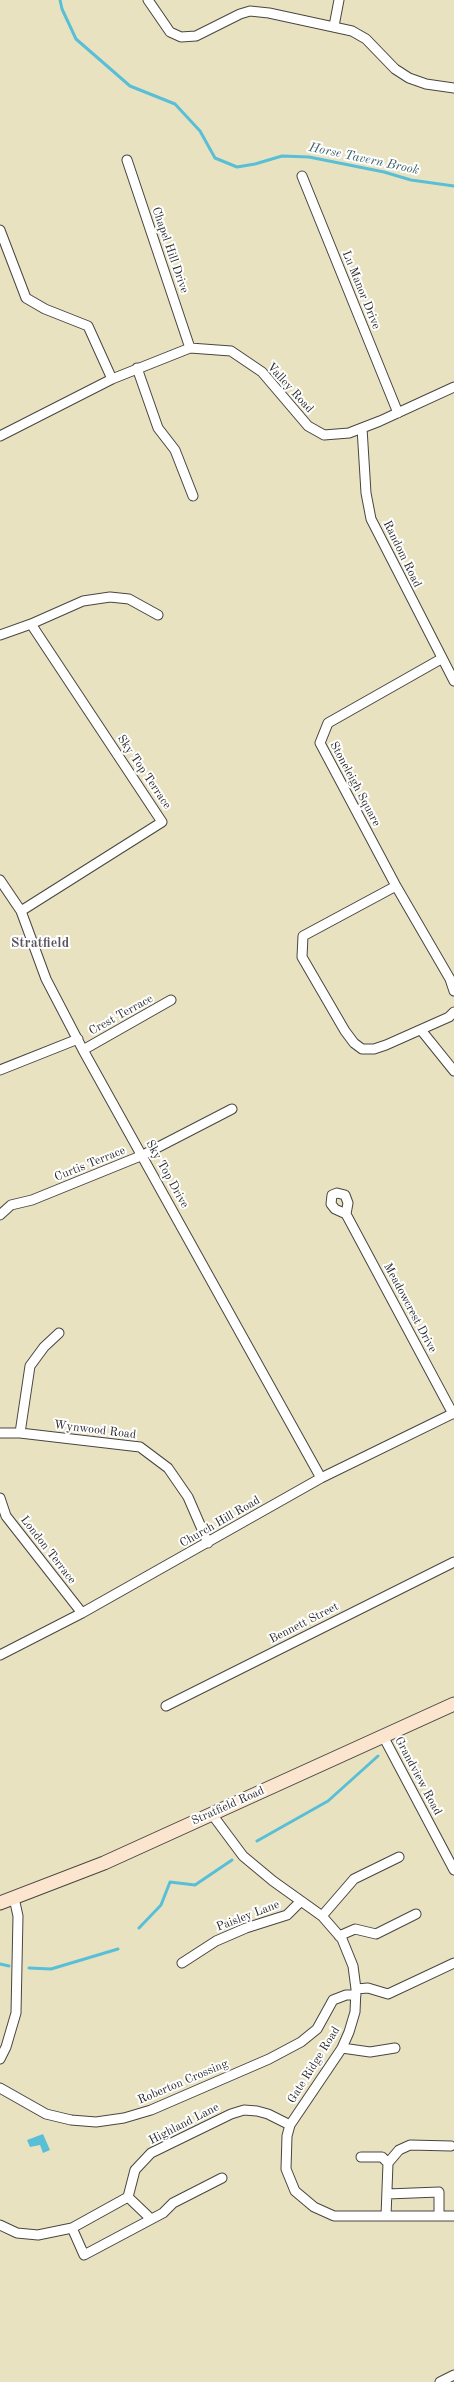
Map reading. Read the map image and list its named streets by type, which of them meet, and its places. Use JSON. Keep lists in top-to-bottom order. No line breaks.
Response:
{"streets":{"main road":["Stratfield Road"],"street":["Chapel Hill Drive","Lu Manor Drive","Valley Road","Random Road","Sky Top Terrace","Stoneleigh Square","Crest Terrace","Curtis Terrace","Sky Top Drive","Meadowcrest Drive","Wynwood Road","Church Hill Road","London Terrace","Bennett Street","Grandview Road","Paisley Lane","Gate Ridge Road","Roberton Crossing","Highland Lane"]},"crossings":[["Chapel Hill Drive","Valley Road"],["Lu Manor Drive","Valley Road"],["Valley Road","Random Road"],["Random Road","Stoneleigh Square"],["Sky Top Terrace","Sky Top Drive"],["Crest Terrace","Sky Top Drive"],["Curtis Terrace","Sky Top Drive"],["Sky Top Drive","Church Hill Road"],["Meadowcrest Drive","Church Hill Road"],["Wynwood Road","Church Hill Road"],["Church Hill Road","London Terrace"],["Grandview Road","Stratfield Road"],["Stratfield Road","Gate Ridge Road"],["Paisley Lane","Gate Ridge Road"],["Gate Ridge Road","Roberton Crossing"],["Gate Ridge Road","Highland Lane"]],"districts":["Stratfield"],"water":["Horse Tavern Brook"]}
